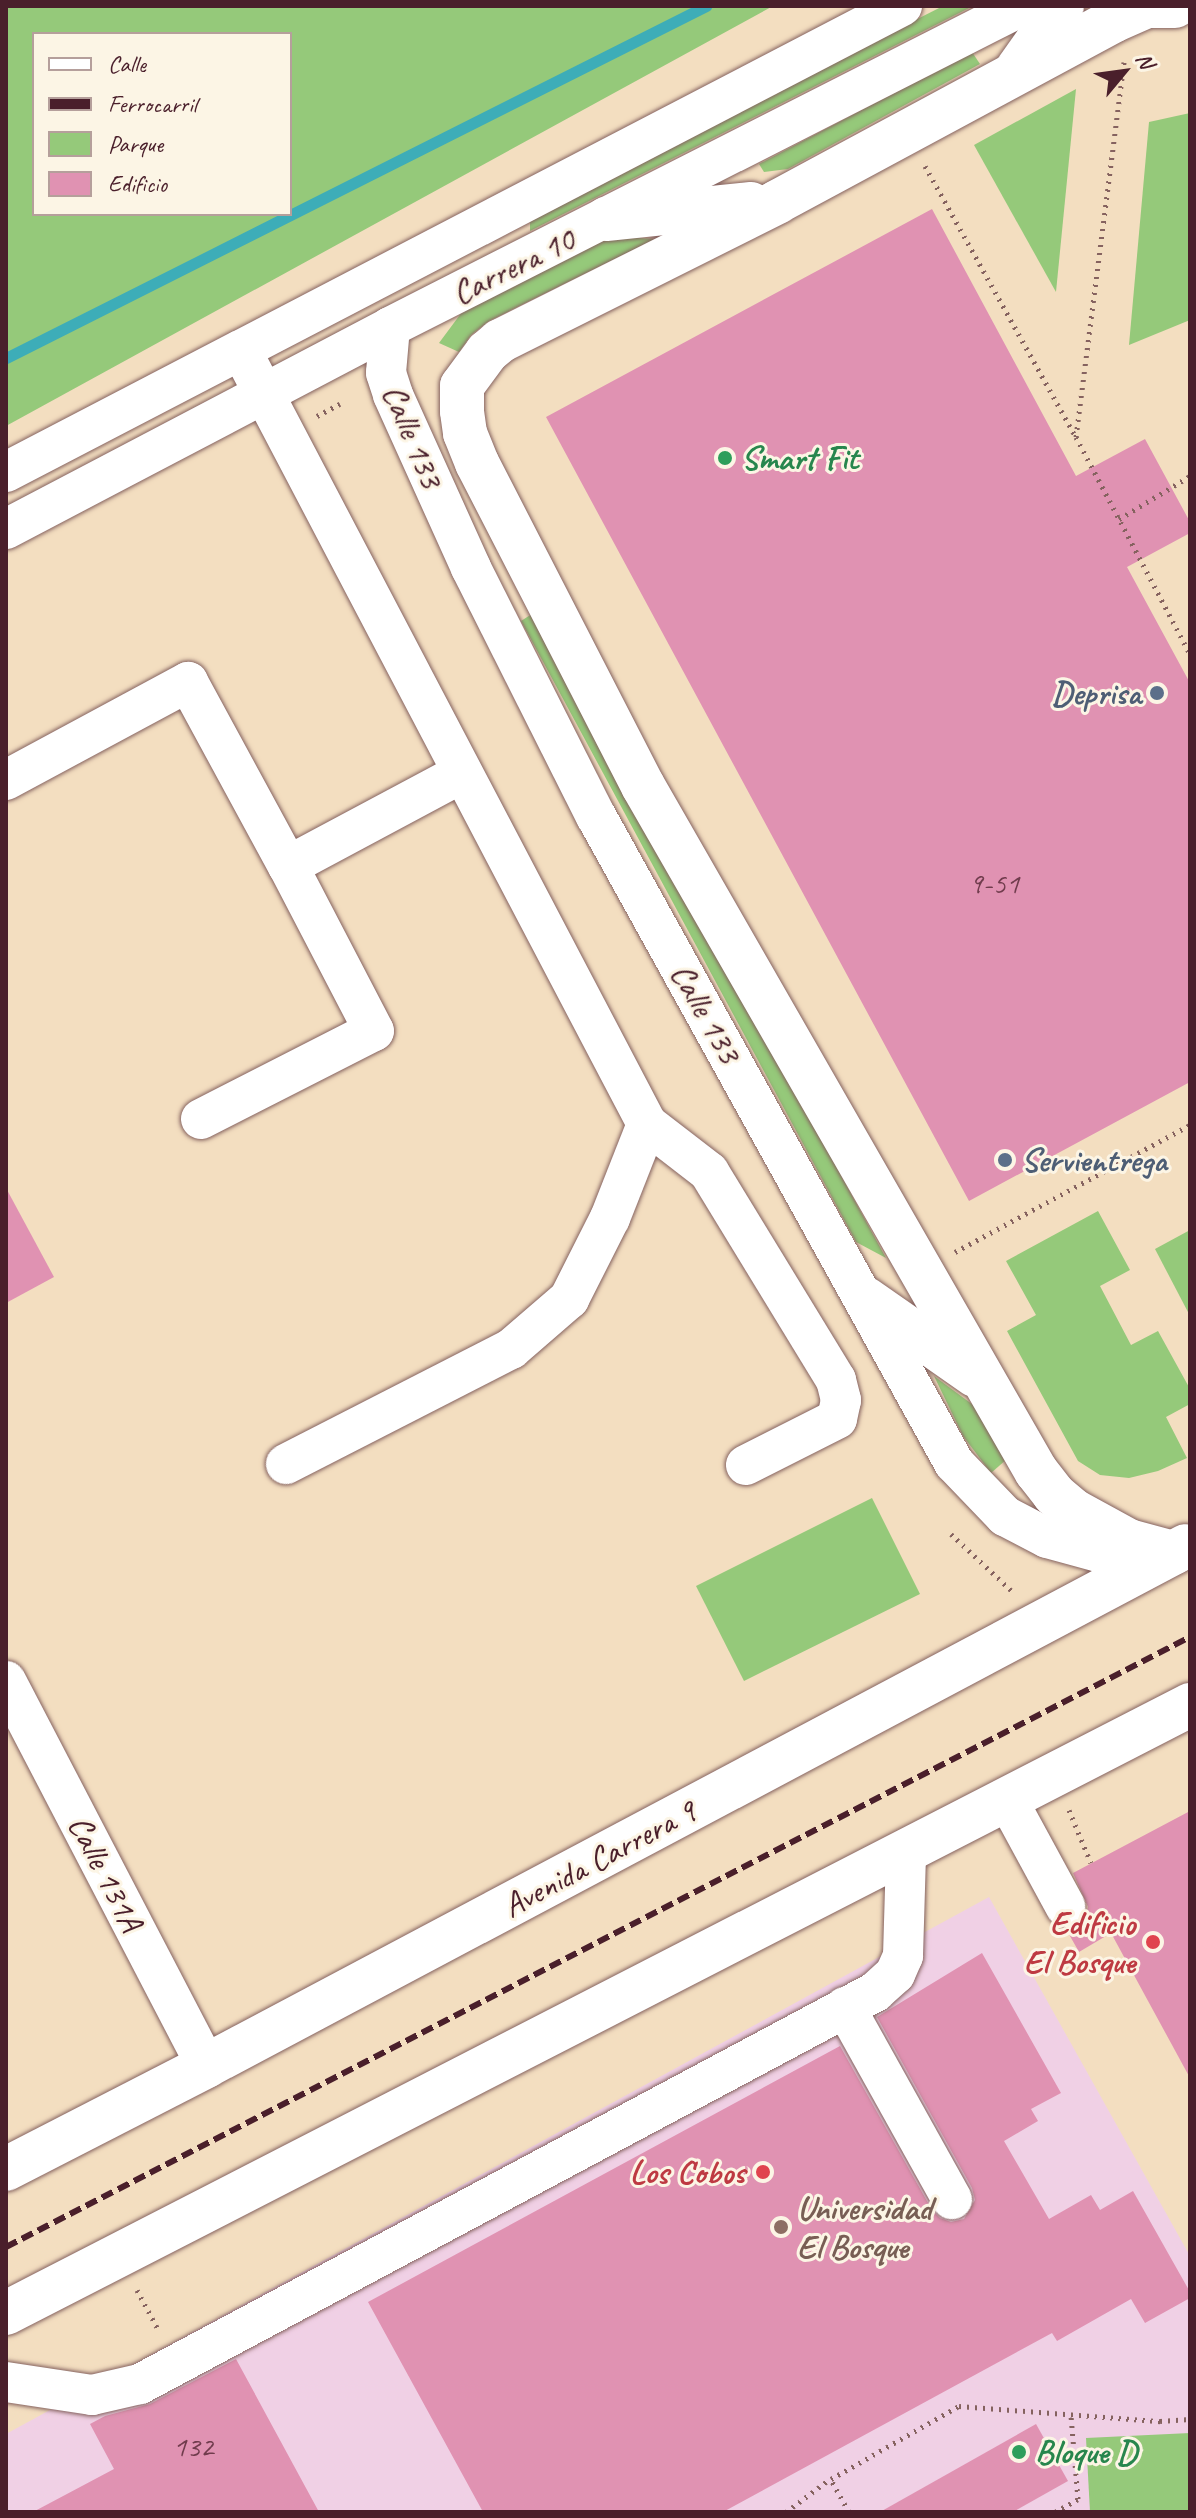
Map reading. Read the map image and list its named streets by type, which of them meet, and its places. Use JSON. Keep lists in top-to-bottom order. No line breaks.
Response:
{"streets":{"main road":["Avenida Carrera 9"],"street":["Carrera 10","Calle 133","Calle 131A"]},"crossings":[["Carrera 10","Calle 133"],["Calle 133","Avenida Carrera 9"],["Avenida Carrera 9","Calle 131A"]],"places":["Smart Fit","Deprisa","Servientrega","Edificio El Bosque","Los Cobos","Universidad El Bosque","Bloque D"],"house_numbers":["9-51","132"],"legend":["Calle","Ferrocarril","Parque","Edificio"],"north":"top right"}
